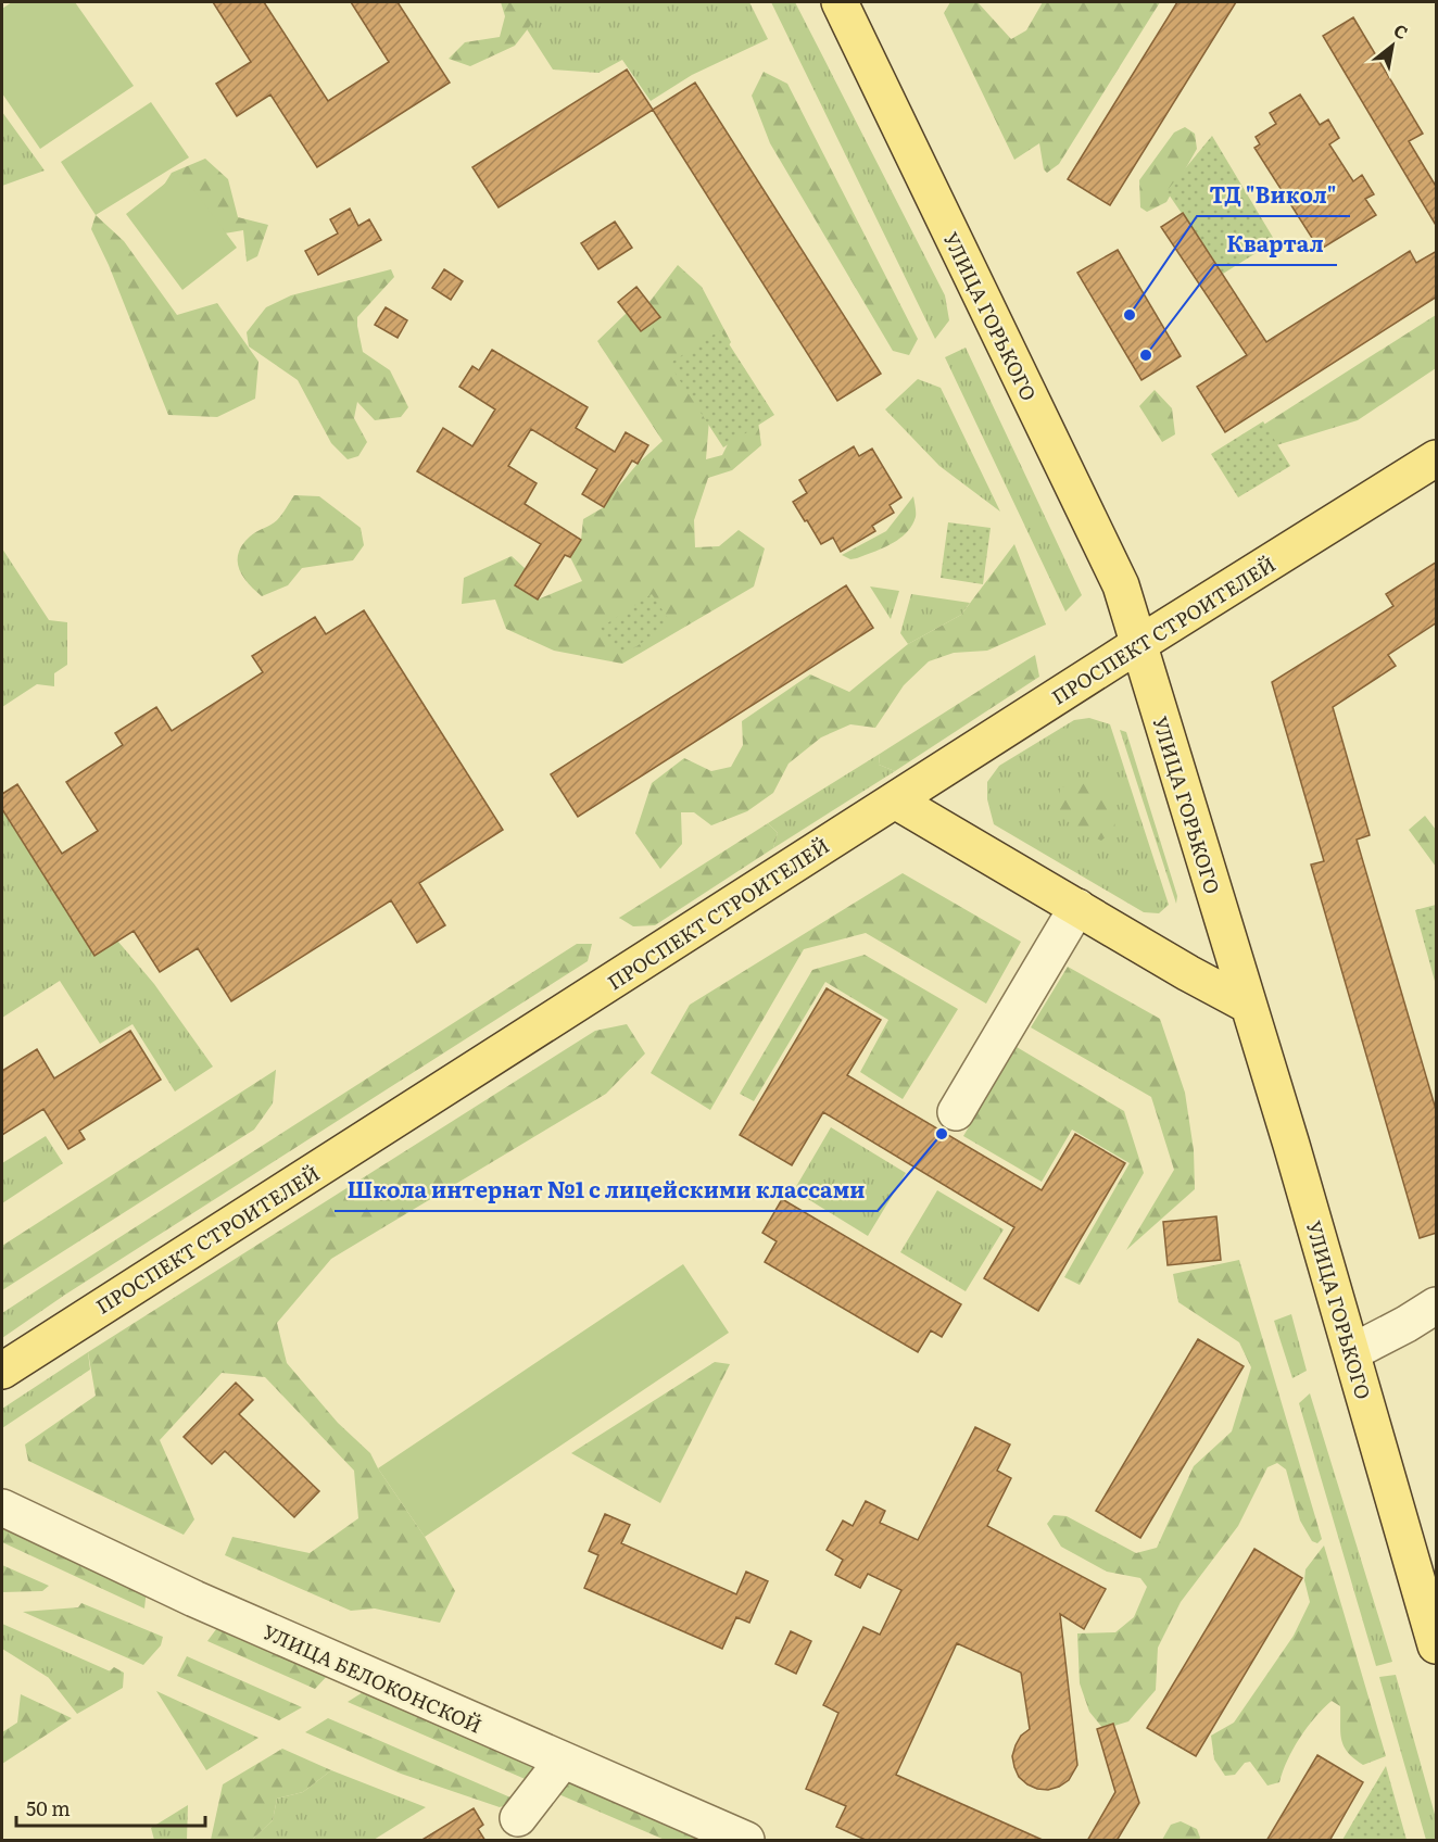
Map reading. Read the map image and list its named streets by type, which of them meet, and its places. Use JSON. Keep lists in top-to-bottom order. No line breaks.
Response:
{"streets":{"main road":["УЛИЦА ГОРЬКОГО","ПРОСПЕКТ СТРОИТЕЛЕЙ"],"street":["УЛИЦА БЕЛОКОНСКОЙ"]},"crossings":[["УЛИЦА ГОРЬКОГО","ПРОСПЕКТ СТРОИТЕЛЕЙ"]],"places":["ТД \"Викол\"","Квартал","Школа интернат №1 с лицейскими классами"],"scale_bar":"50 m","north":"top right"}
